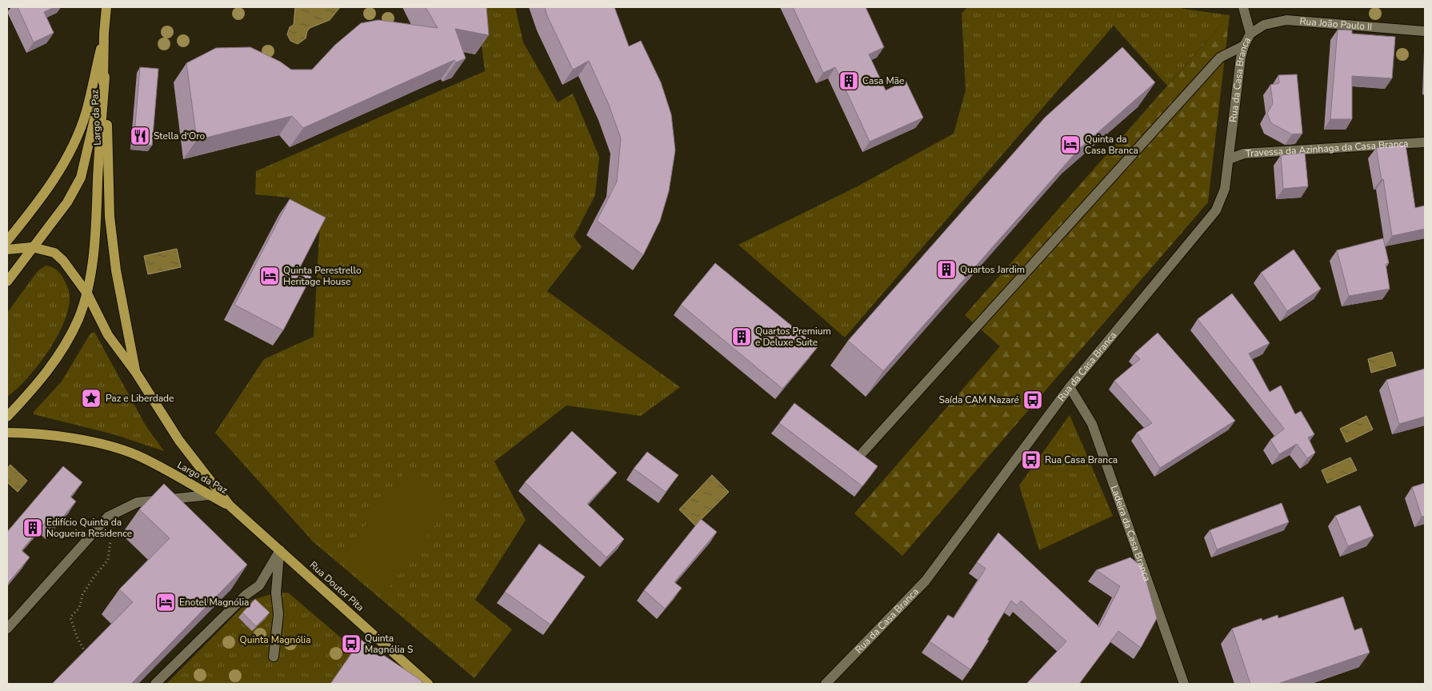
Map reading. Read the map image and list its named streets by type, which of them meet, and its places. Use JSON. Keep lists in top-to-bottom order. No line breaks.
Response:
{"streets":{"main road":["Largo da Paz","Rua Doutor Pita"],"street":["Rua João Paulo II","Rua da Casa Branca","Travessa da Azinhaga da Casa Branca","Ladeira da Casa Branca"]},"crossings":[["Rua João Paulo II","Rua da Casa Branca"],["Rua da Casa Branca","Travessa da Azinhaga da Casa Branca"],["Rua da Casa Branca","Ladeira da Casa Branca"],["Largo da Paz","Rua Doutor Pita"]],"parks":["Quinta Magnólia"],"places":{"building":["Casa Mãe","Quartos Jardim","Quartos Premium e Deluxe Suite","Edifício Quinta da Nogueira Residence"],"restaurant":["Stella d‘Oro"],"hotel":["Quinta da Casa Branca","Quinta Perestrello Heritage House","Enotel Magnólia"],"place":["Paz e Liberdade"],"bus stop":["Saída CAM Nazaré","Rua Casa Branca","Quinta Magnólia S"]}}
